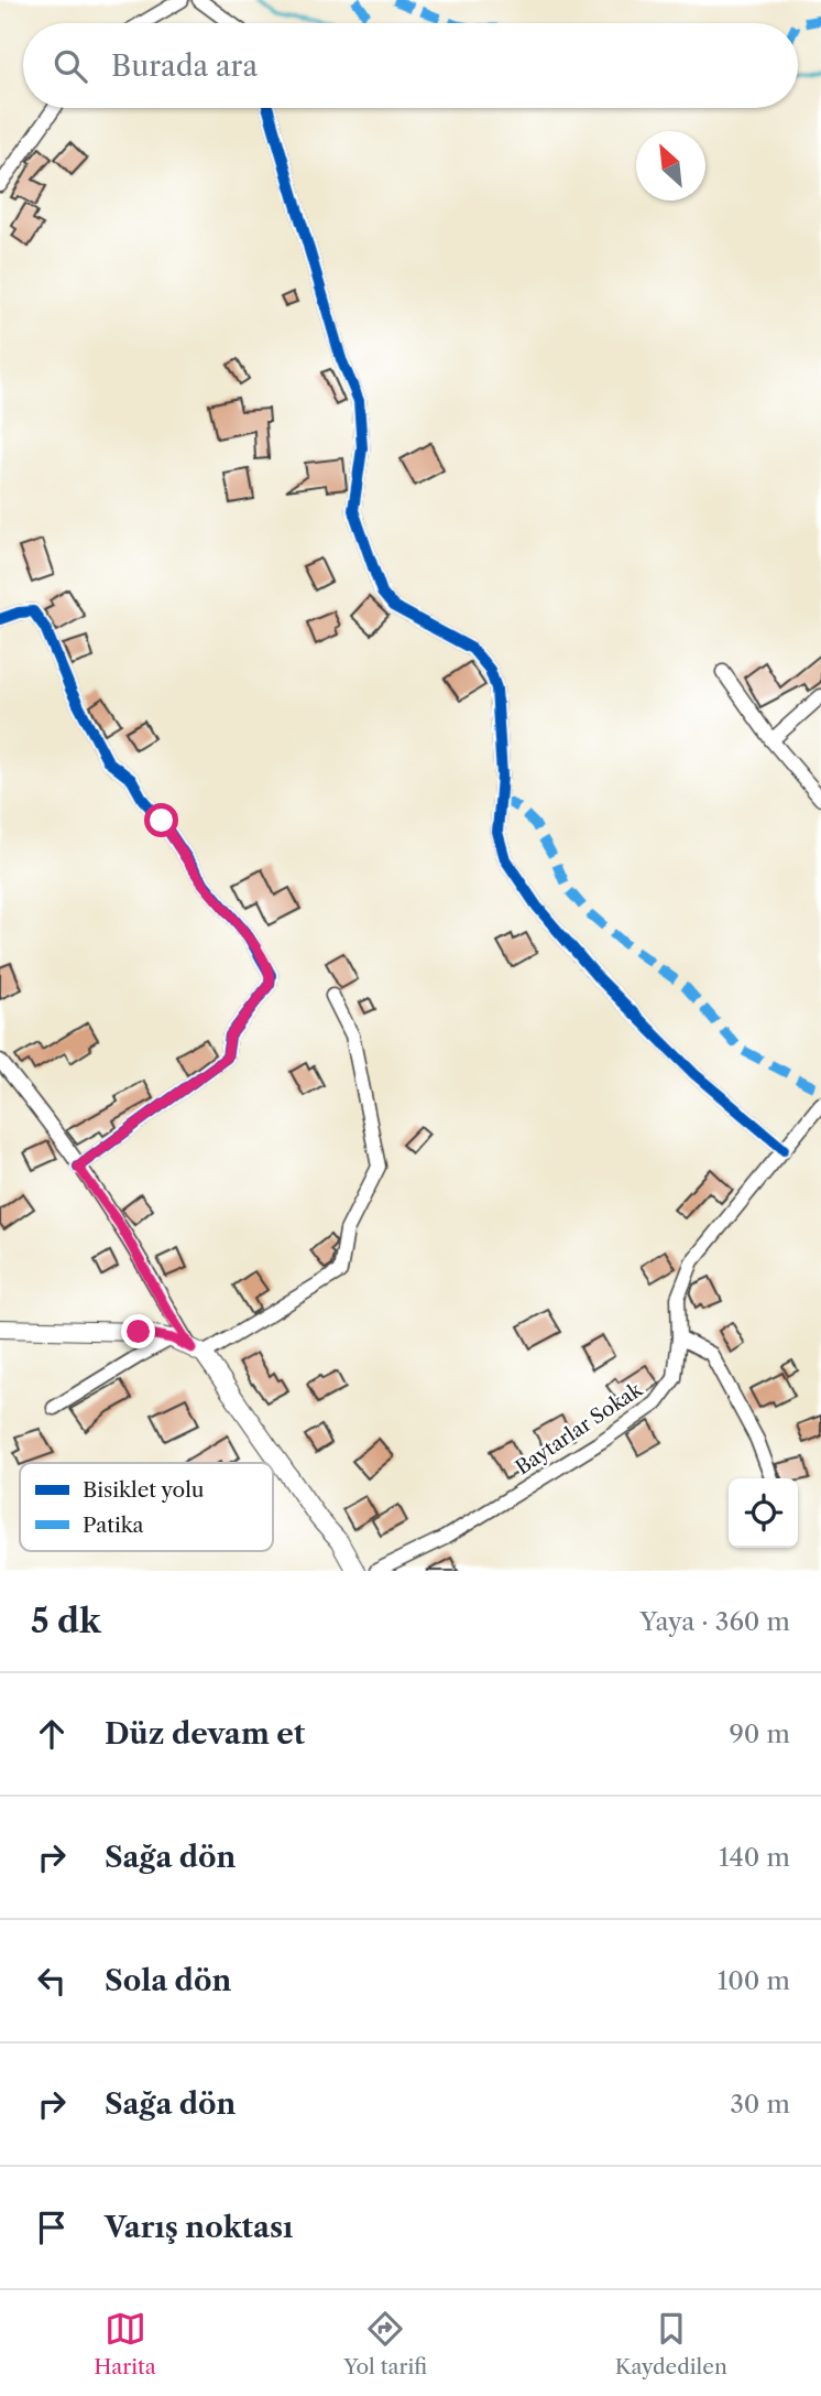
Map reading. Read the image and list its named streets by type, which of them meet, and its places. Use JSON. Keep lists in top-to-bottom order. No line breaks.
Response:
{"streets":{"street":["Baytarlar Sokak"]},"legend":["Bisiklet yolu","Patika"],"north":"top left","page":{"search":"Burada ara","heading":["5 dk","Yaya · 360 m"],"list":[["Düz devam et","90 m"],["Sağa dön","140 m"],["Sola dön","100 m"],["Sağa dön","30 m"],"Varış noktası"],"nav":["Harita","Yol tarifi","Kaydedilen"]}}
